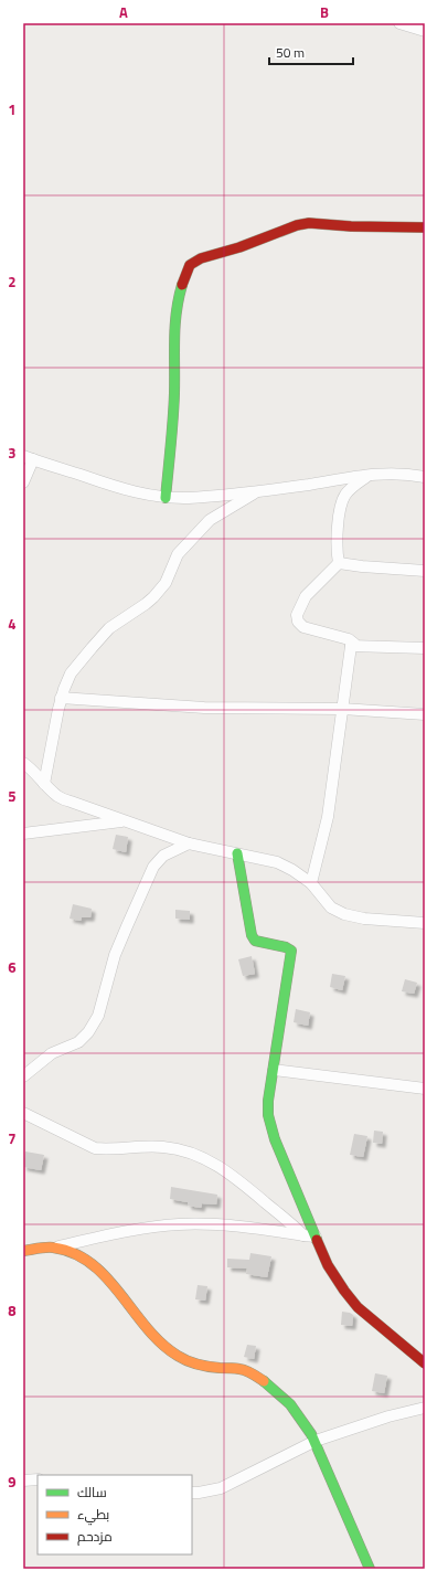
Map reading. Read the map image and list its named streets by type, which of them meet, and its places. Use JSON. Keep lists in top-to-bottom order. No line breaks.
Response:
{"legend":["سالك","بطيء","مزدحم"],"scale_bar":"50 m","grid":{"columns":["A","B"],"rows":["1","2","3","4","5","6","7","8","9"]}}
